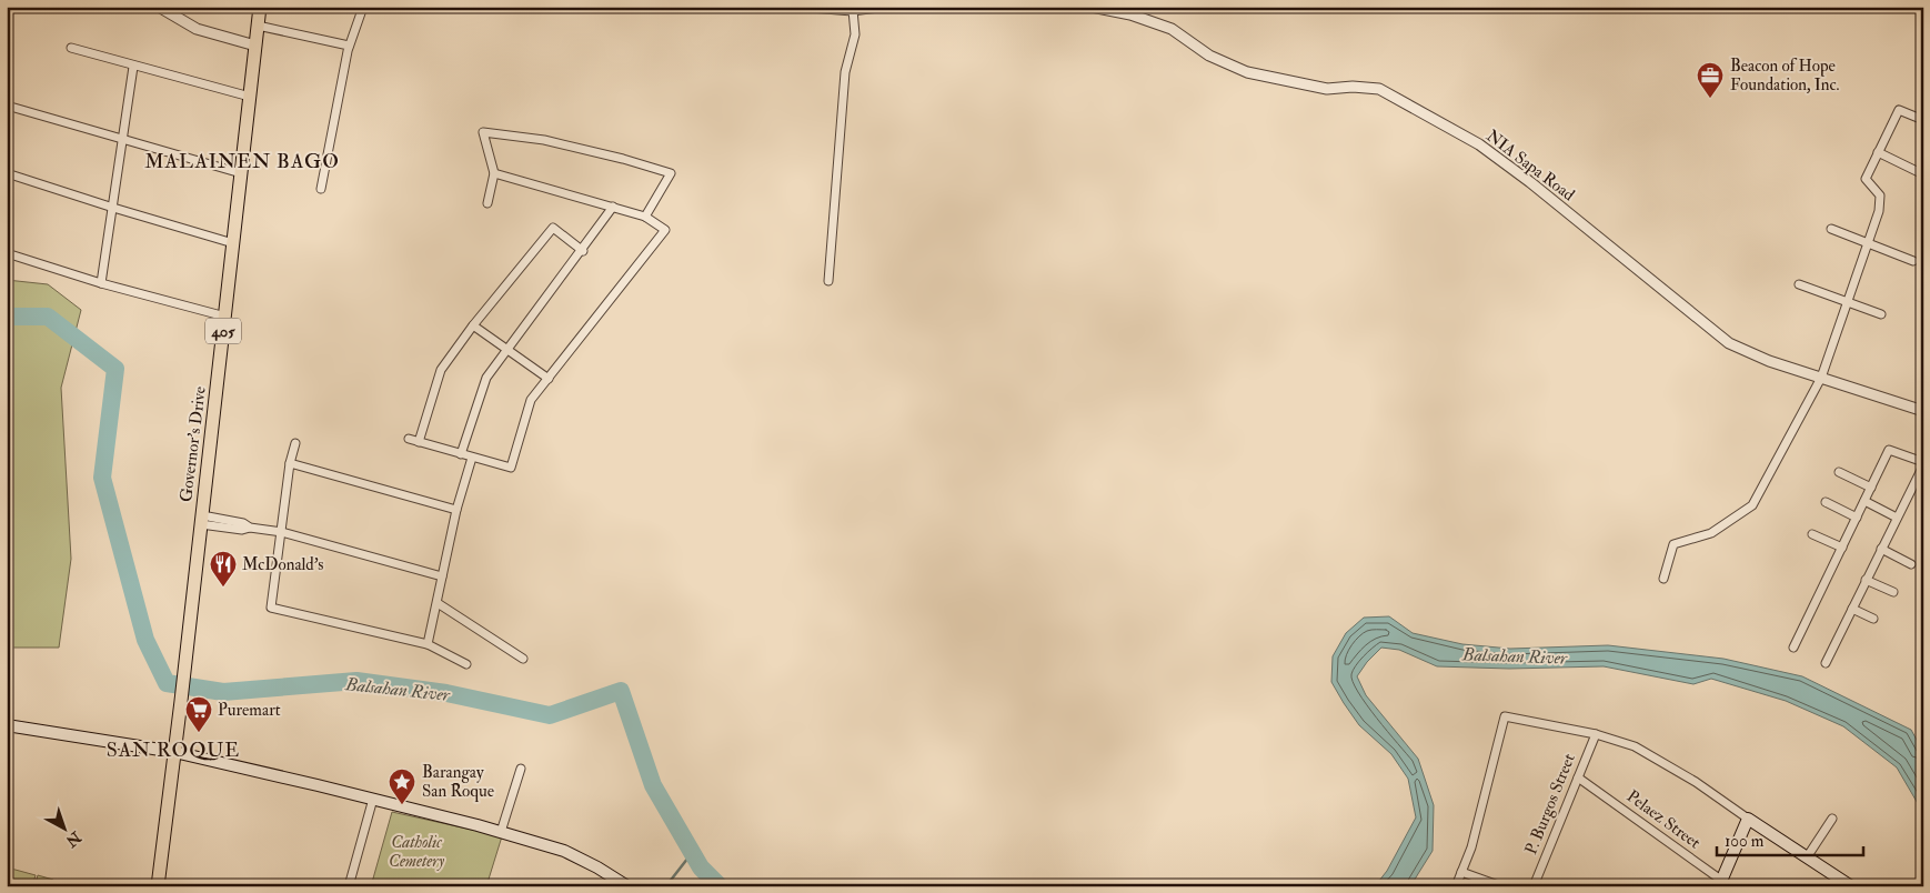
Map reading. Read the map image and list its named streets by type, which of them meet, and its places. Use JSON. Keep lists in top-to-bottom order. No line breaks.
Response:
{"streets":{"main road":["405","Governor's Drive"],"street":["NIA Sapa Road","P. Burgos Street","Pelaez Street"]},"crossings":[["P. Burgos Street","Pelaez Street"]],"districts":["MALAINEN BAGO","SAN ROQUE"],"water":["Balsahan River"],"parks":["Catholic Cemetery"],"places":{"office":["Beacon of Hope Foundation, Inc."],"restaurant":["McDonald's"],"supermarket":["Puremart"],"place":["Barangay San Roque"]},"scale_bar":"100 m","north":"bottom right"}
